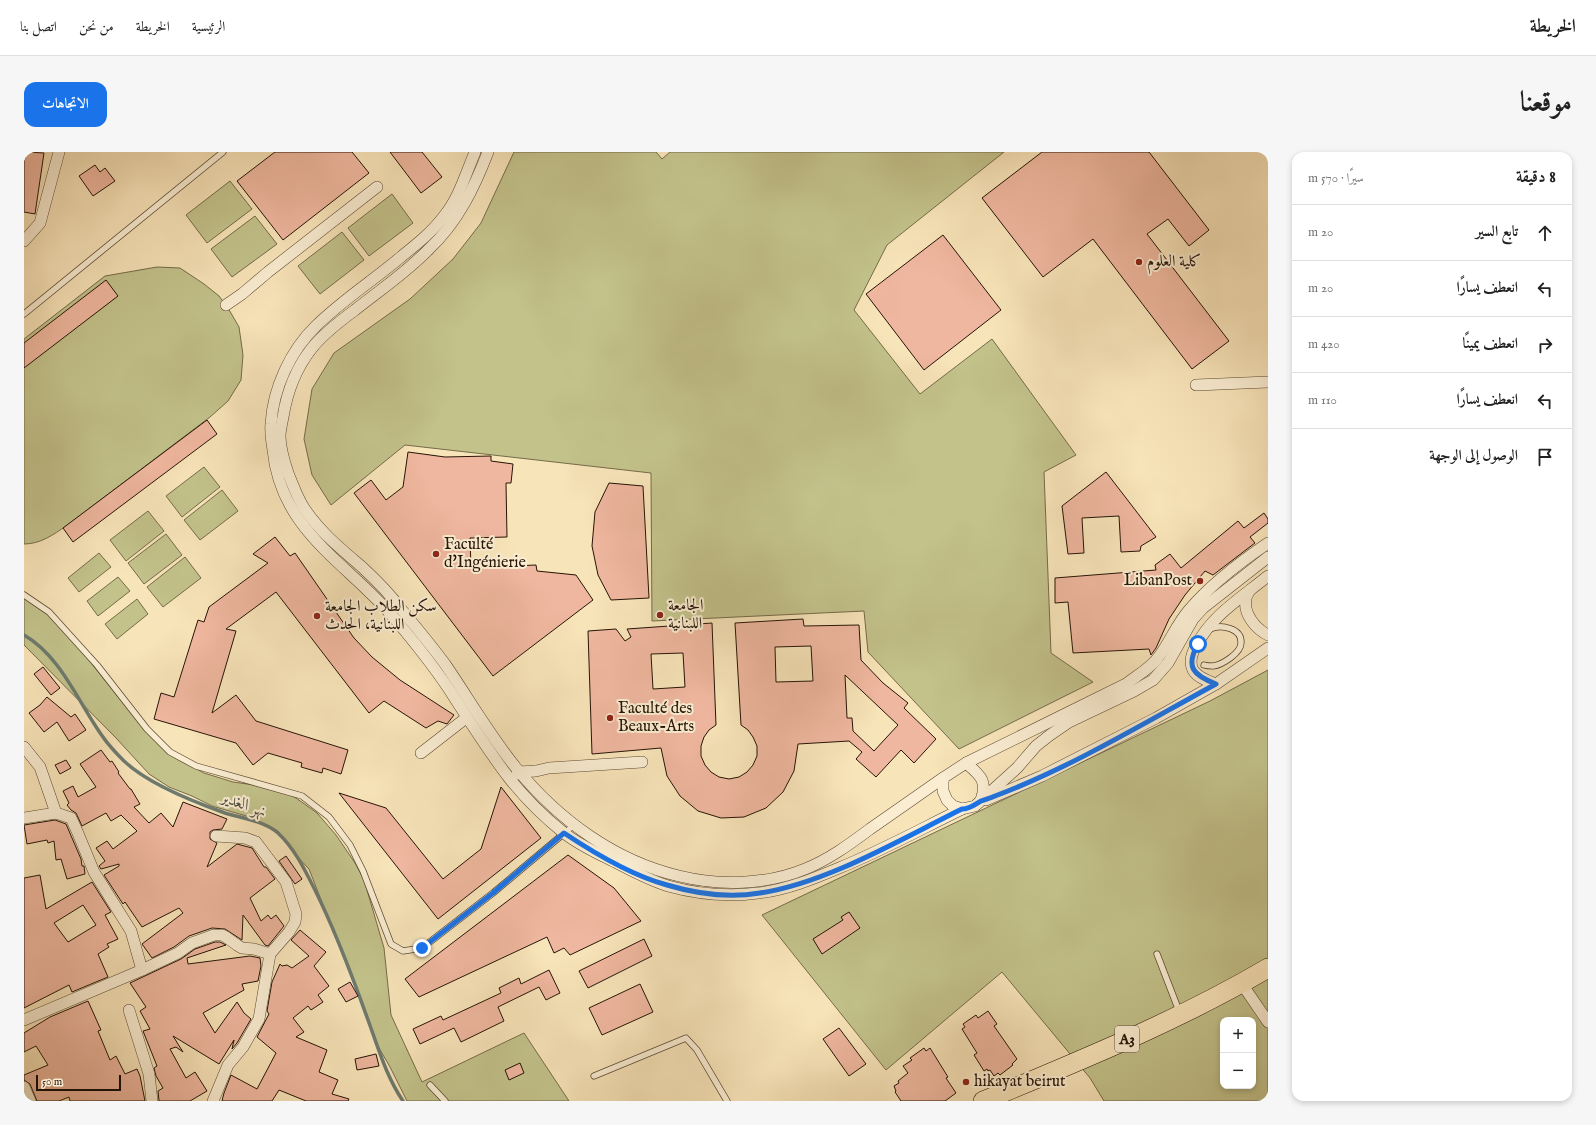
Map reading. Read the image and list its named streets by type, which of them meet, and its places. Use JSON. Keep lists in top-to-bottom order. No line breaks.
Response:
{"streets":{"highway":["A3"]},"water":["نهر الغدير"],"places":["كلية العلوم","Faculté d'Ingénierie","LibanPost","الجامعة اللبنانية","سكن الطلاب الجامعة اللبنانية، الحدث","Faculté des Beaux-Arts","hikayat beirut"],"scale_bar":"50 m","page":{"header":"الخريطة","nav":["الرئيسية","الخريطة","من نحن","اتصل بنا"],"title":"موقعنا","buttons":"الاتجاهات","heading":["8 دقيقة","سيرًا · 570 m"],"list":[["تابع السير","20 m"],["انعطف يسارًا","20 m"],["انعطف يمينًا","420 m"],["انعطف يسارًا","110 m"],"الوصول إلى الوجهة"],"map_buttons":["+","−"],"scale":"50 m"}}
